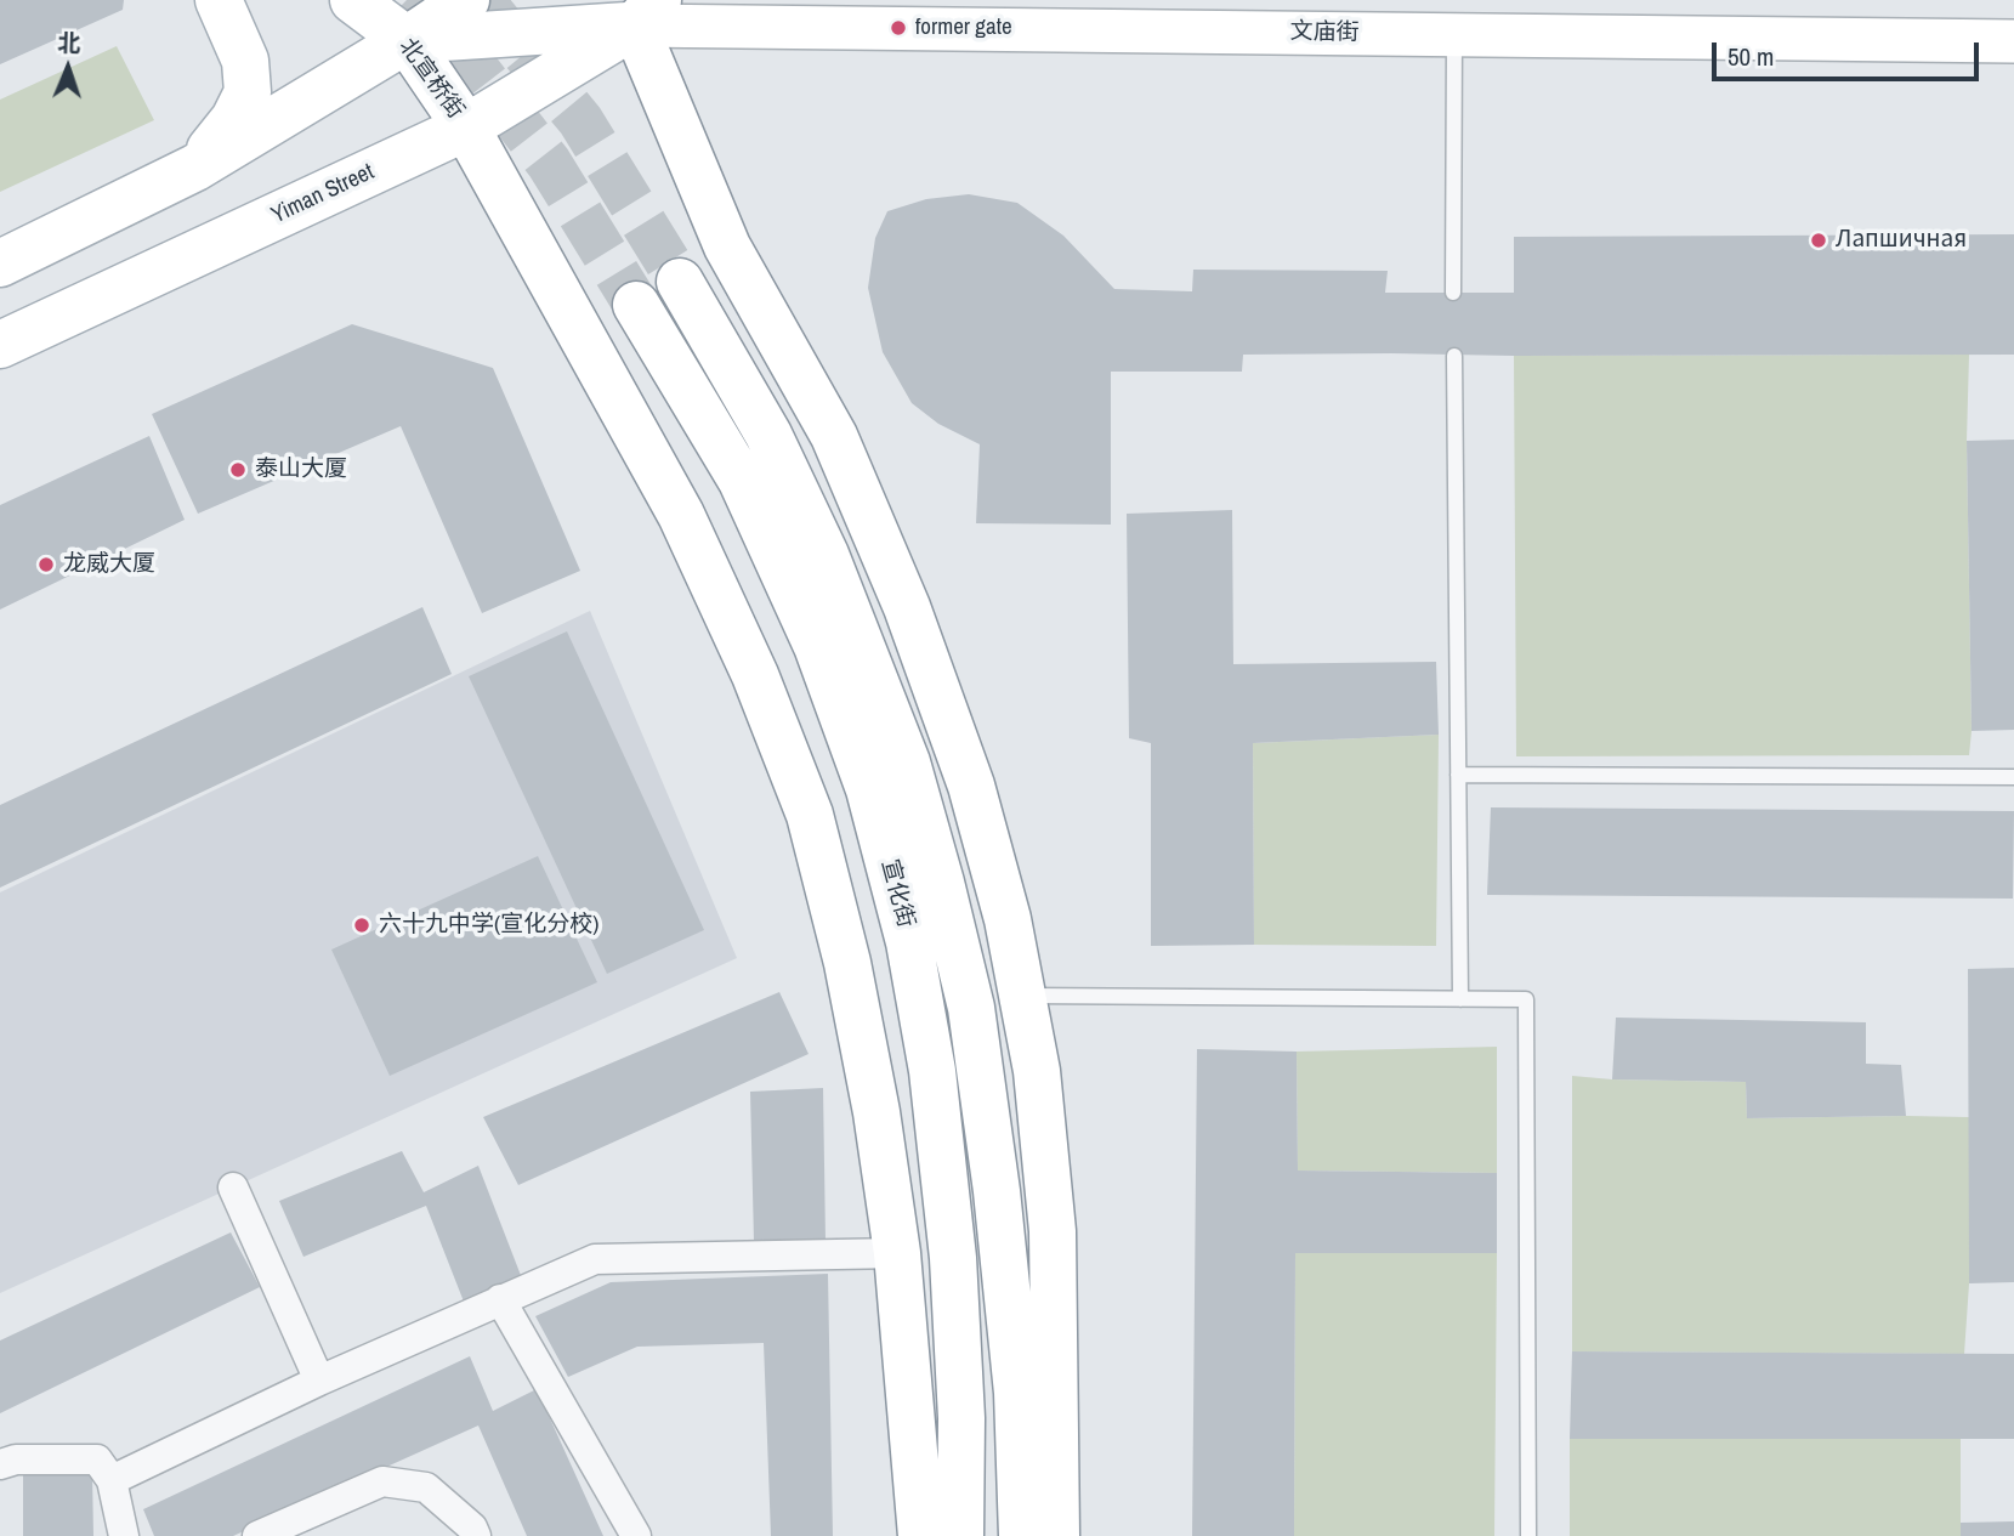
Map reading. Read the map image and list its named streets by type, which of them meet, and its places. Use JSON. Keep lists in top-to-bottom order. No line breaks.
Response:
{"streets":{"main road":["文庙街","北宣桥街","Yiman Street","宣化街"]},"crossings":[["文庙街","Yiman Street"],["北宣桥街","Yiman Street"]],"places":["former gate","Лапшичная","泰山大厦","龙威大厦","六十九中学(宣化分校)"],"scale_bar":"50 m","north":"top"}
